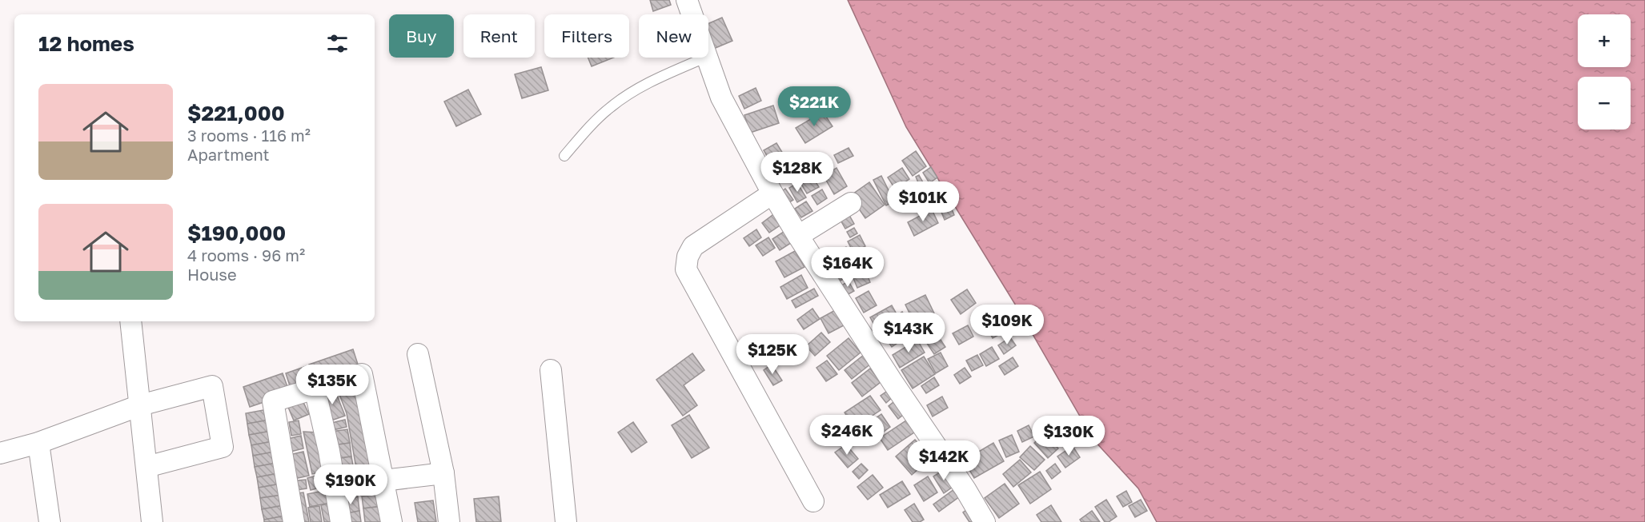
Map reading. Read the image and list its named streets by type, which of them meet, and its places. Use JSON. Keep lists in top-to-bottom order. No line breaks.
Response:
{"page":{"map_buttons":["+","−"],"chip":["Buy","Rent","Filters","New"],"heading":"12 homes","list":[{"name":"$221,000","note":"3 rooms · 116 m² · Apartment"},{"name":"$190,000","note":"4 rooms · 96 m² · House"}],"price":["$221K","$128K","$101K","$164K","$109K","$143K","$125K","$135K","$246K","$130K","$142K","$190K"]}}
